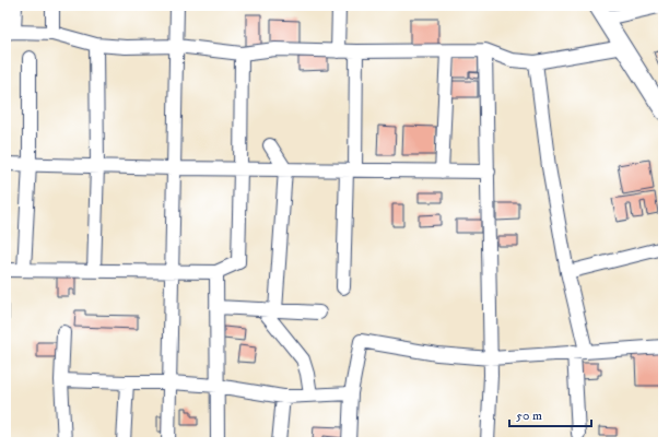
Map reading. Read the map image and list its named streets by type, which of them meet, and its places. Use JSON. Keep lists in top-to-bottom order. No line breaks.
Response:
{"scale_bar":"50 m"}
